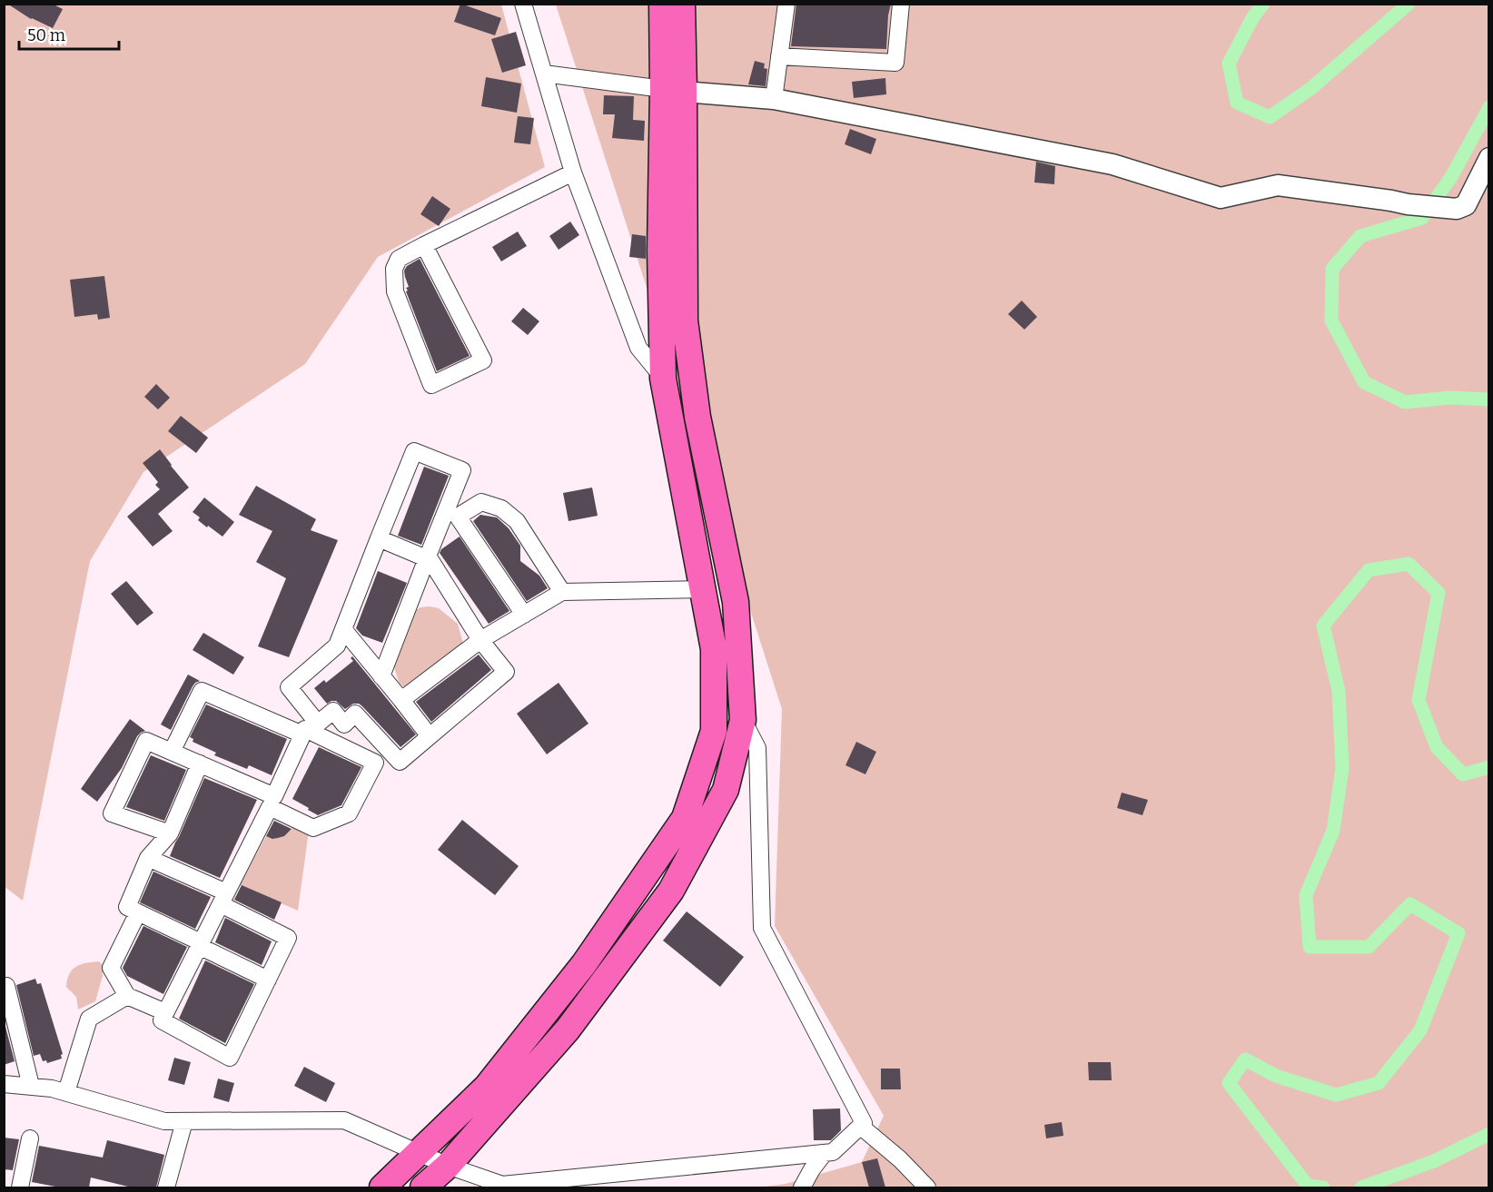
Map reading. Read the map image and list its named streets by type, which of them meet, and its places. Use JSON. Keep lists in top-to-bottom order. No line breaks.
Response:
{"scale_bar":"50 m"}
